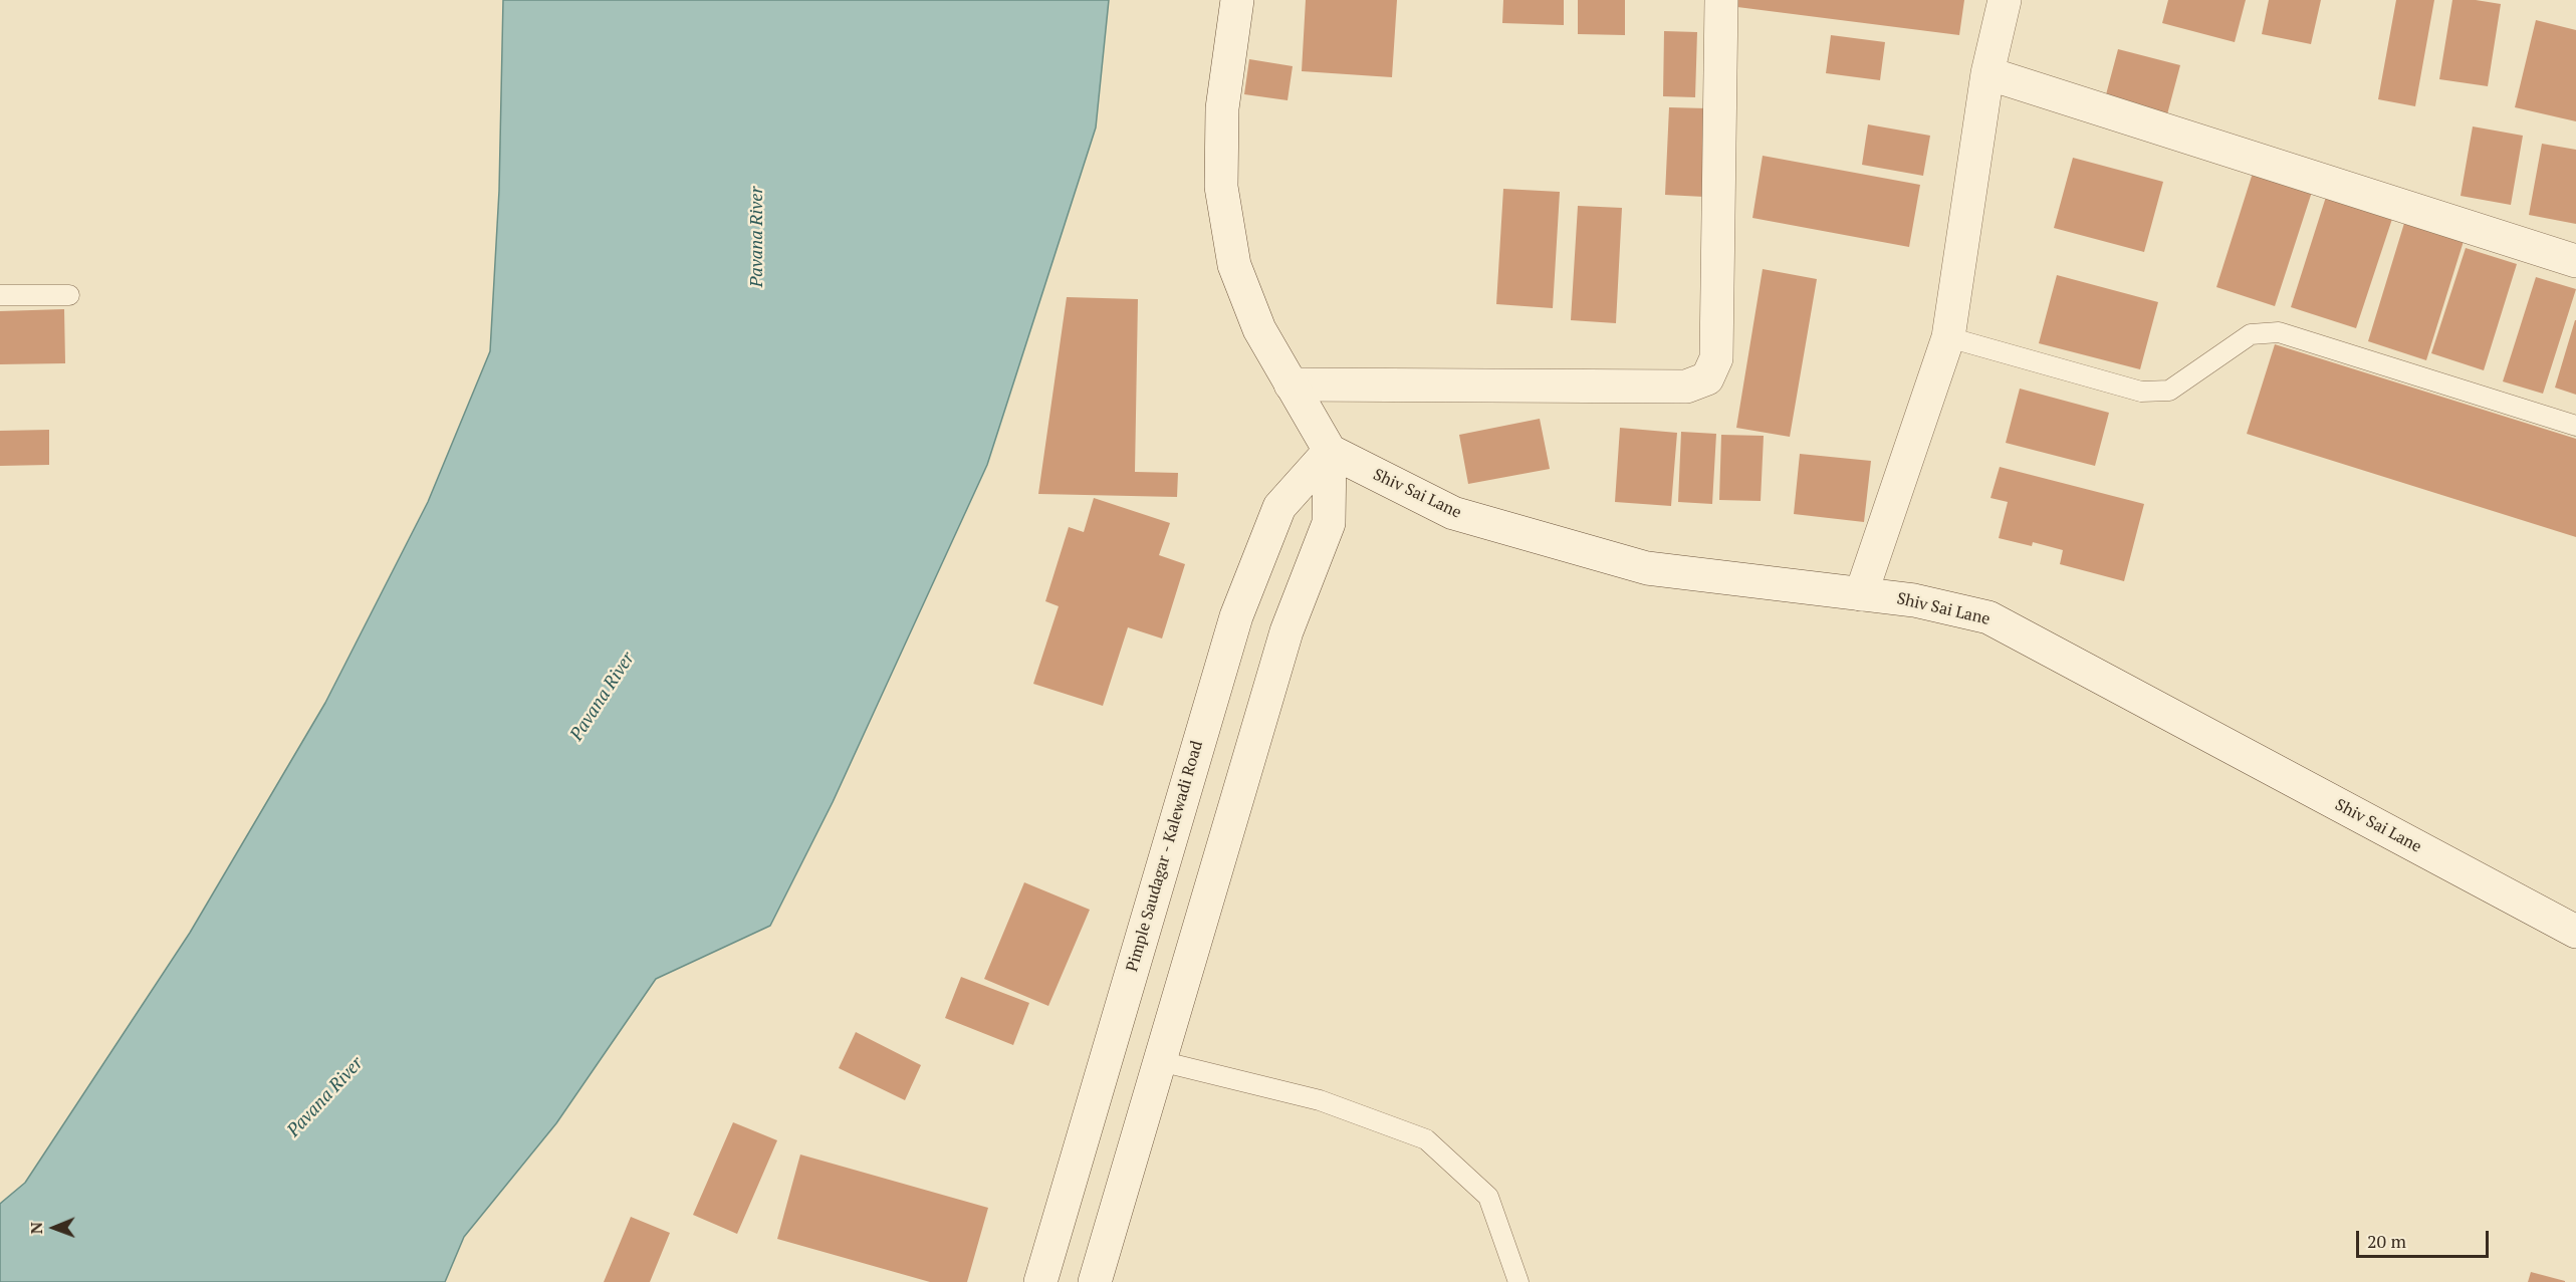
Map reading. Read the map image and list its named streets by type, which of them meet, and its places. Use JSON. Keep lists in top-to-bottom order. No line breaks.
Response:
{"streets":{"street":["Shiv Sai Lane","Pimple Saudagar - Kalewadi Road"]},"crossings":[["Shiv Sai Lane","Pimple Saudagar - Kalewadi Road"]],"water":["Pavana River"],"scale_bar":"20 m","north":"left"}
